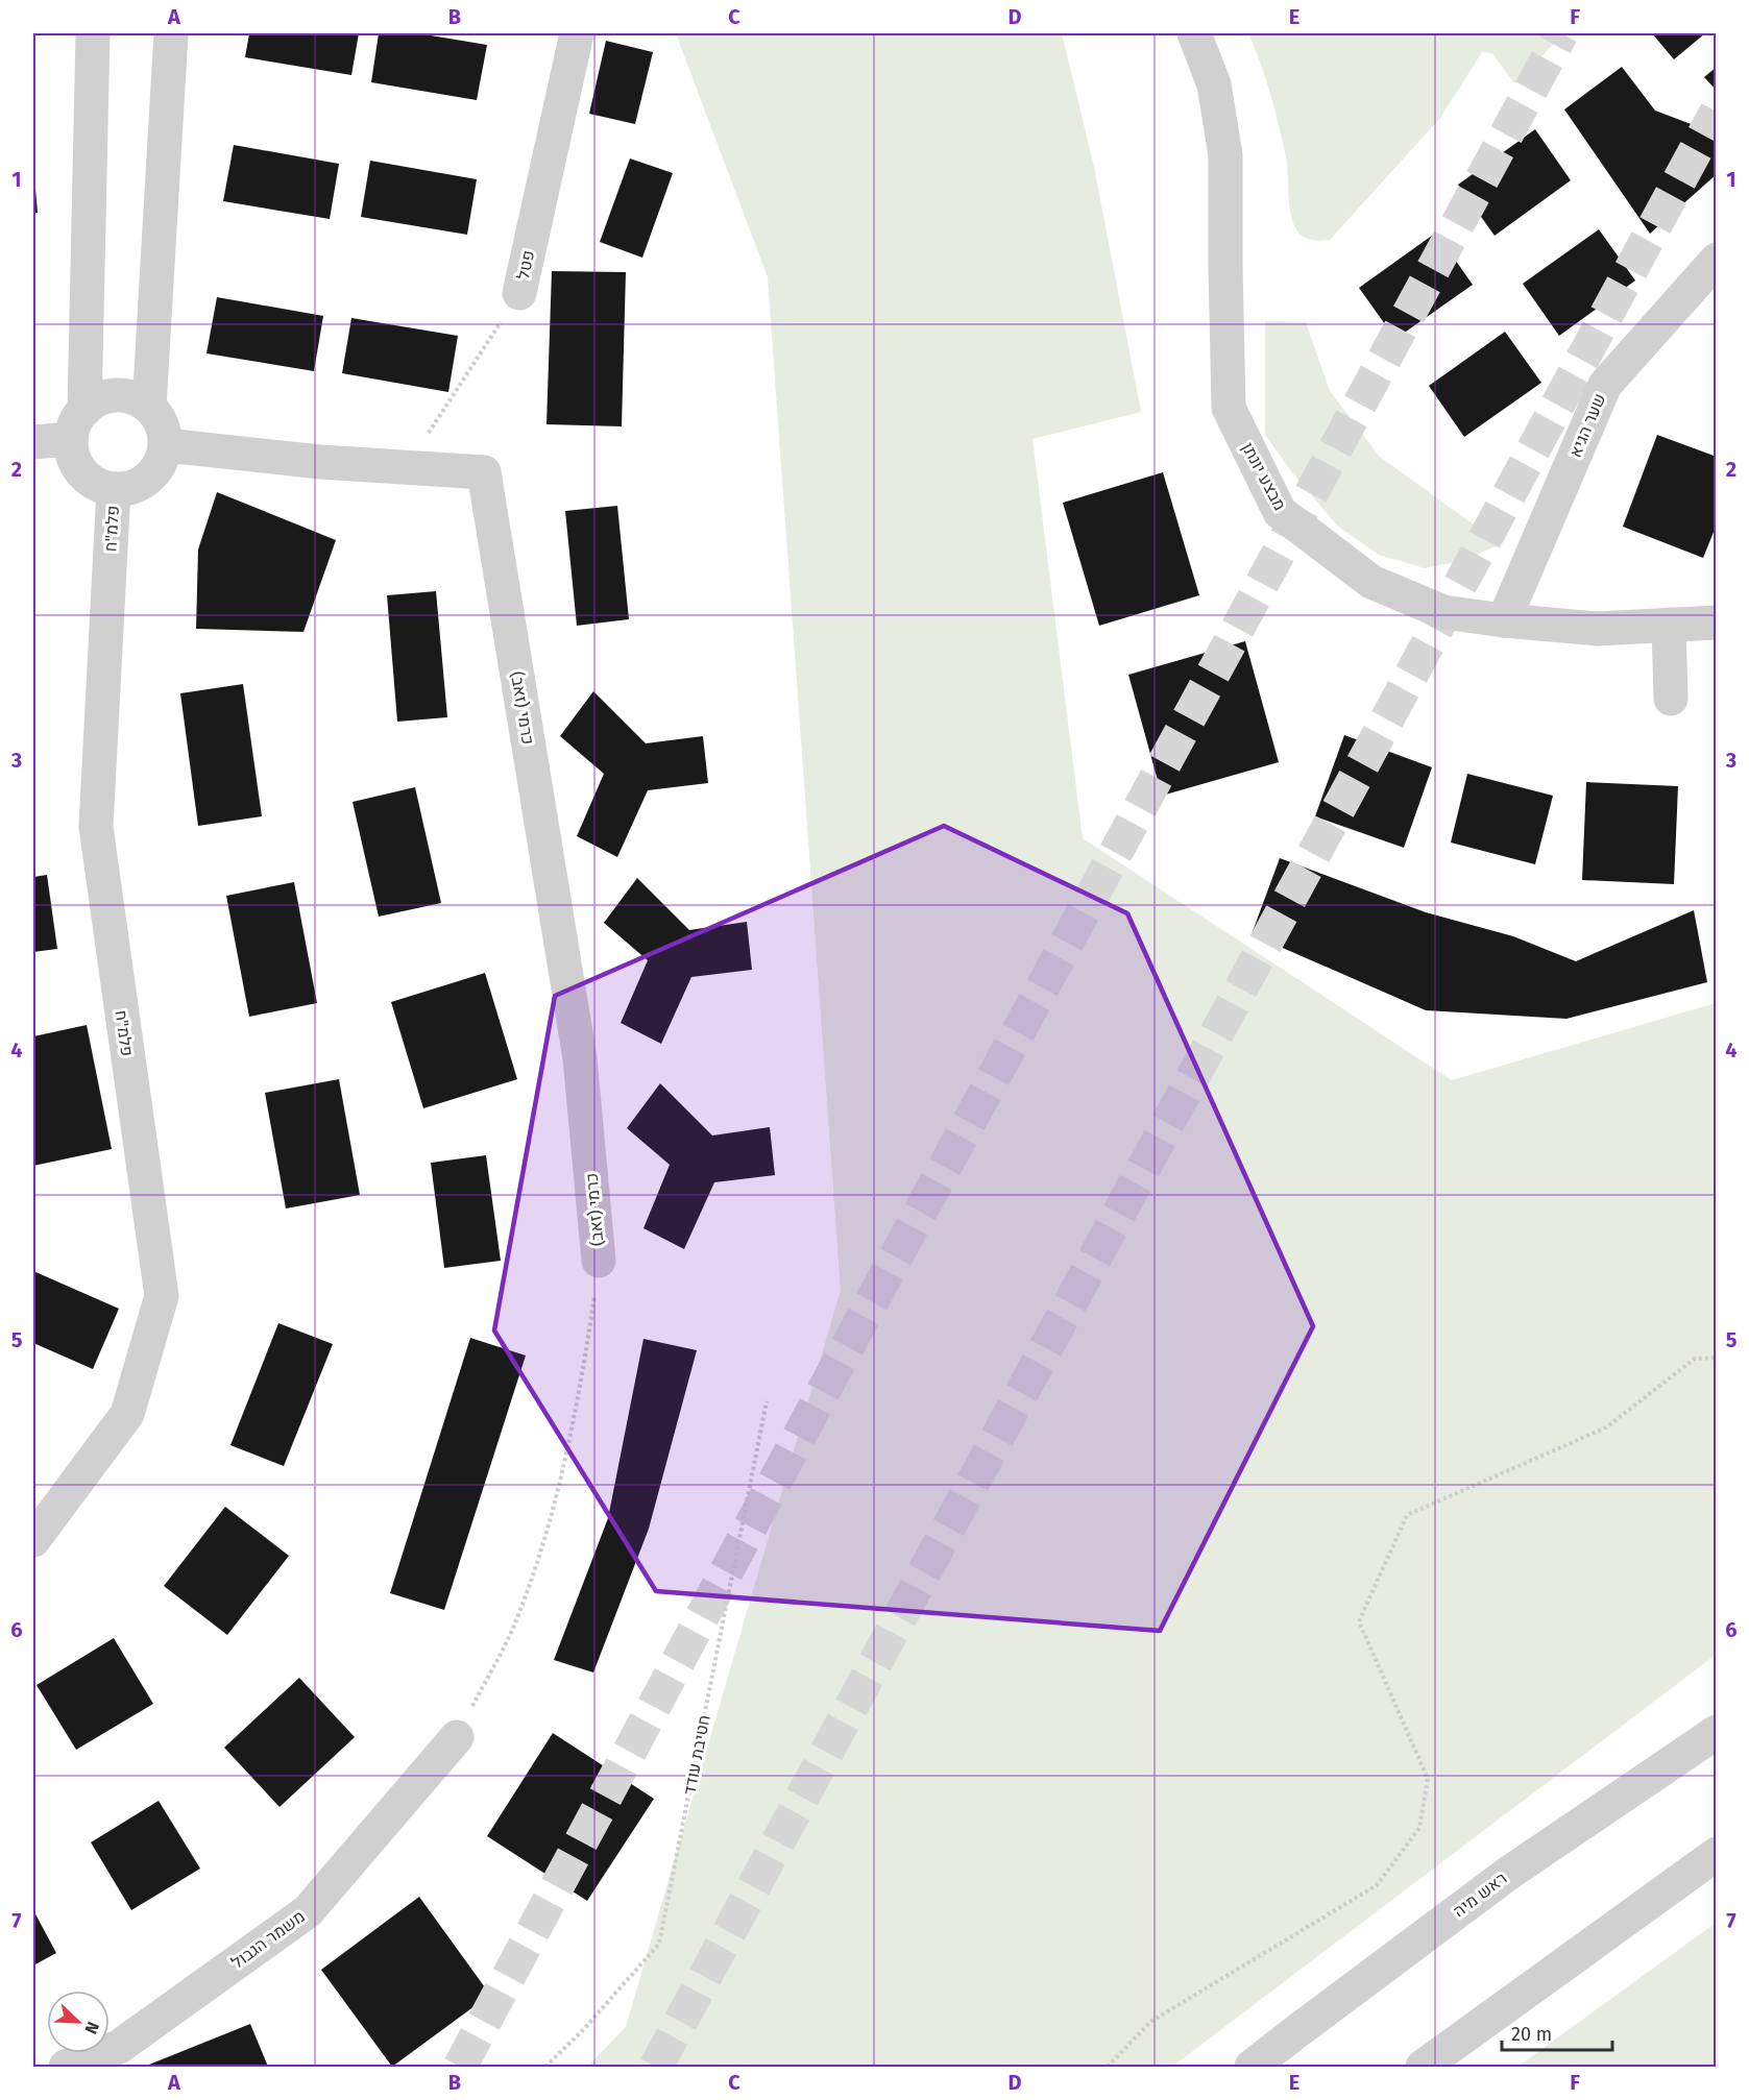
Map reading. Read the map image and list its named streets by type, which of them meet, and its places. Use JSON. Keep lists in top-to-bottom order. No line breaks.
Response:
{"streets":{"street":["פטל","שער הגיא","מבצע יונתן","פלמ\"ח","כרמי (זאב)","ראש מיה","משמר הגבול"],"path":["חטיבת עודד"]},"crossings":[["פטל","כרמי (זאב)"],["שער הגיא","מבצע יונתן"],["פלמ\"ח","כרמי (זאב)"]],"scale_bar":"20 m","north":"bottom right","grid":{"columns":["A","B","C","D","E","F"],"rows":["1","2","3","4","5","6","7"]}}
